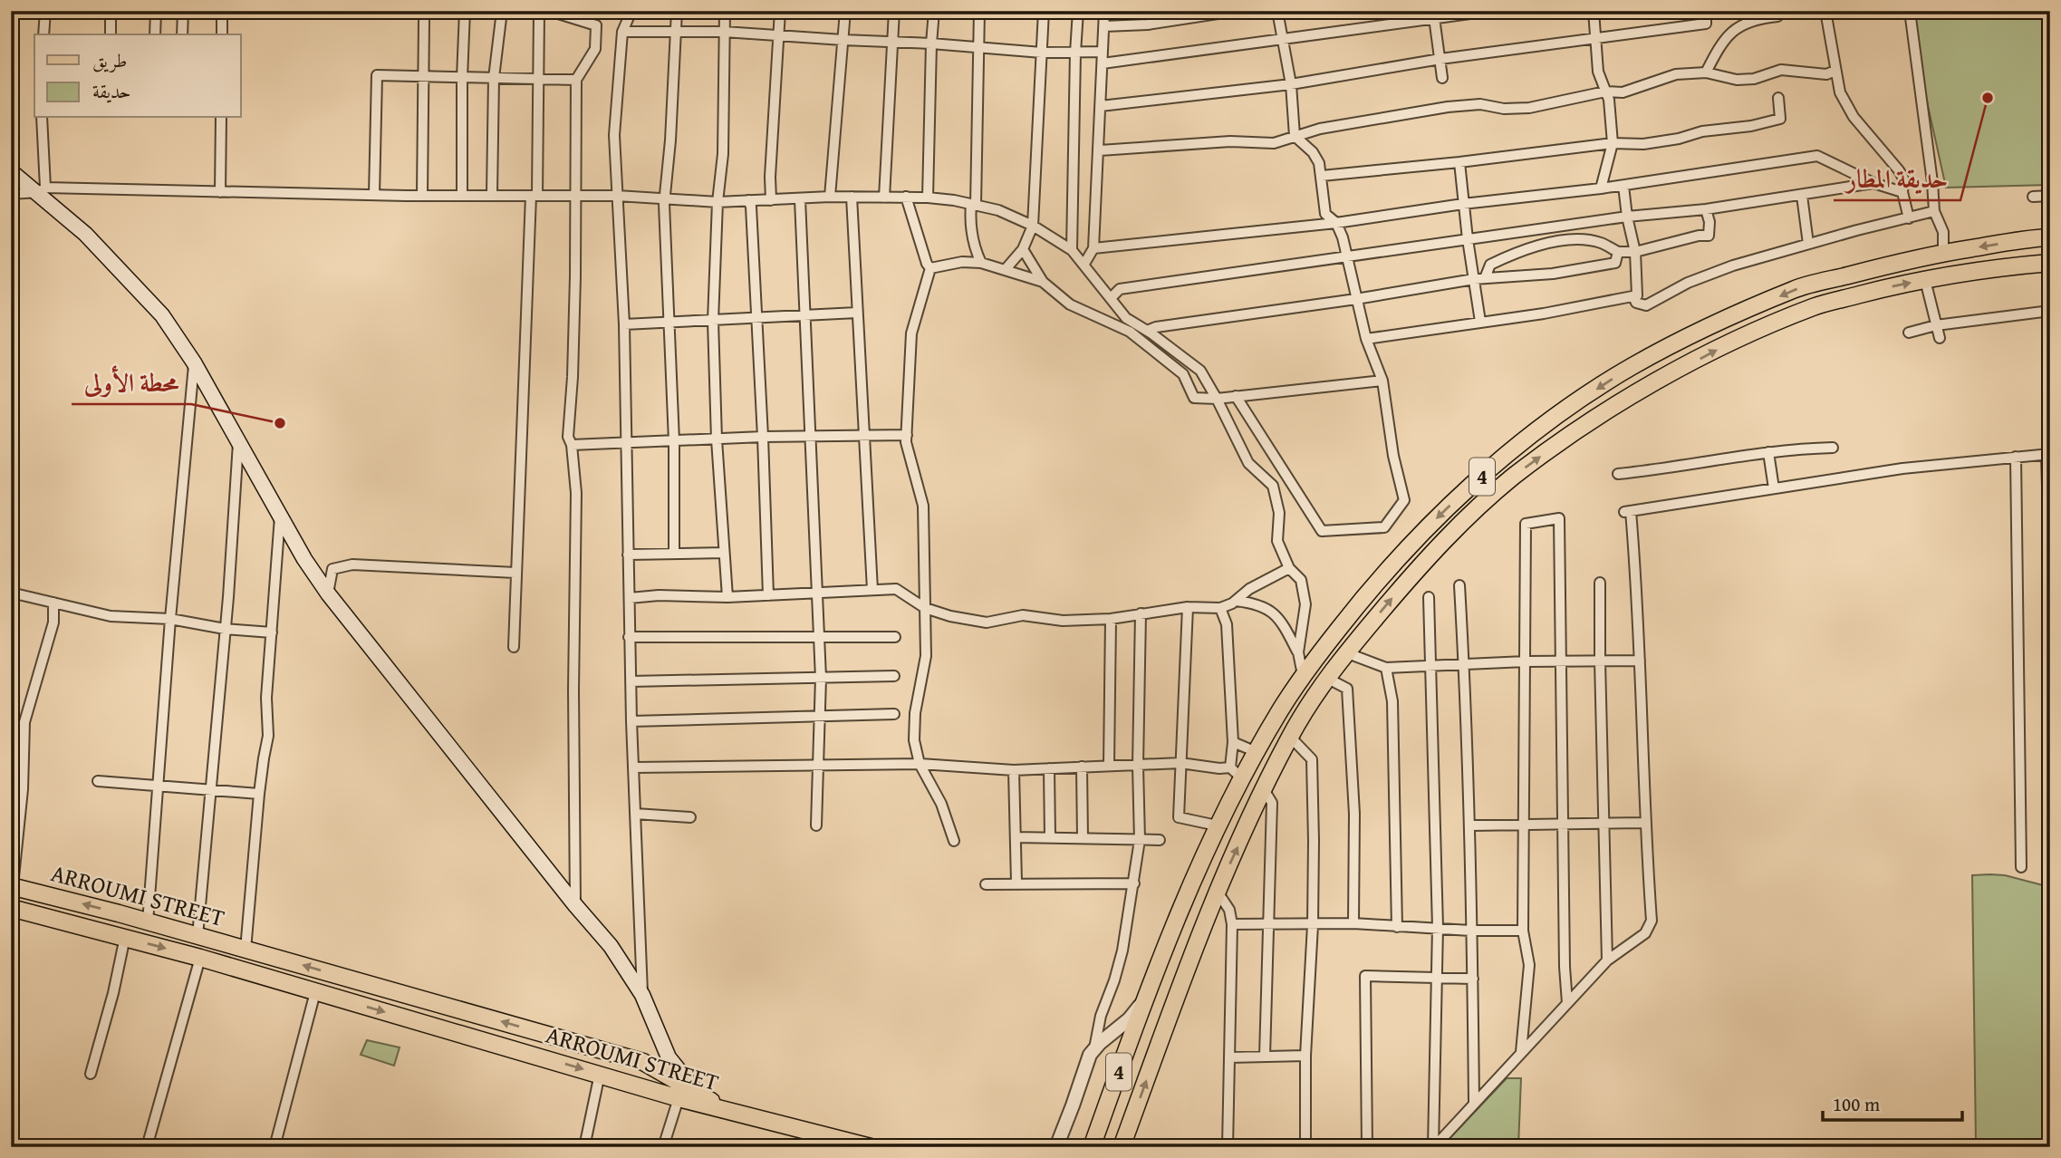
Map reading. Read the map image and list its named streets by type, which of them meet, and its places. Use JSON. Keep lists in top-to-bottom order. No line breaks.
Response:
{"streets":{"main road":["4","ARROUMI STREET"]},"places":["حديقة المطار","محطة الأولى"],"legend":["طريق","حديقة"],"scale_bar":"100 m"}
